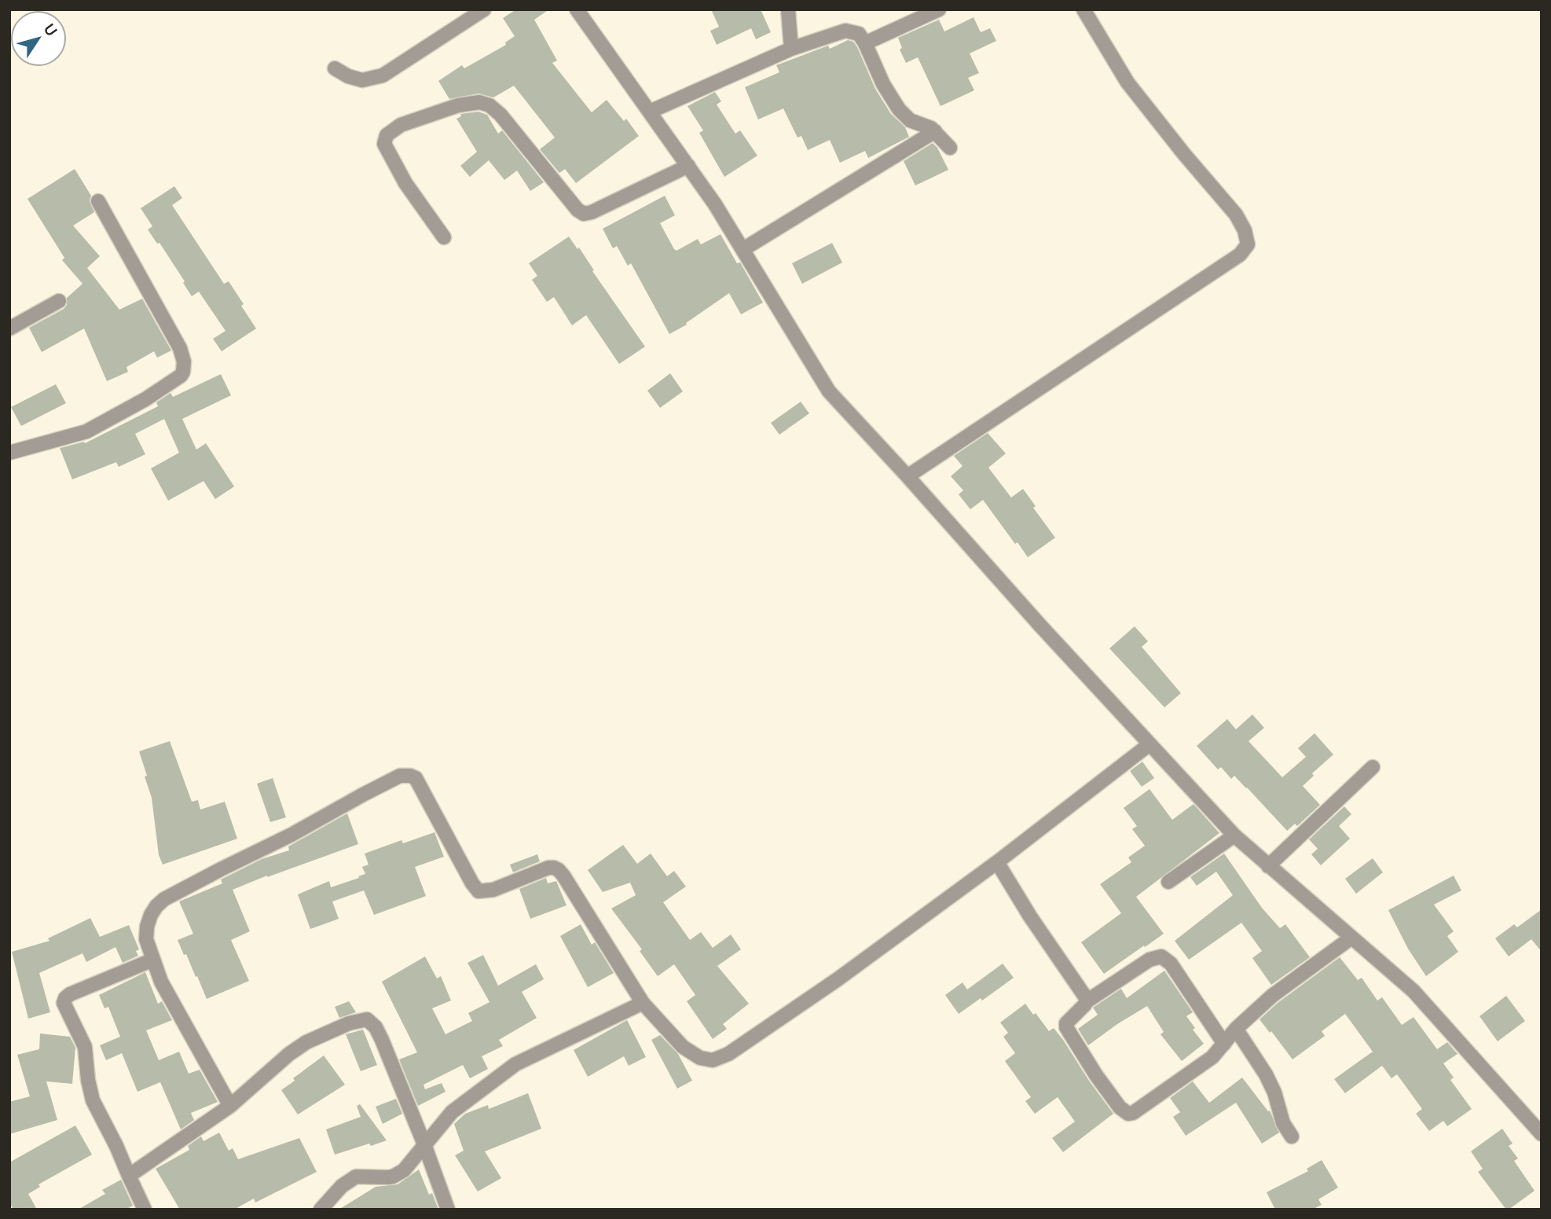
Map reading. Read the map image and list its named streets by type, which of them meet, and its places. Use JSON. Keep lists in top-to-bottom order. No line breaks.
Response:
{"north":"top right"}
